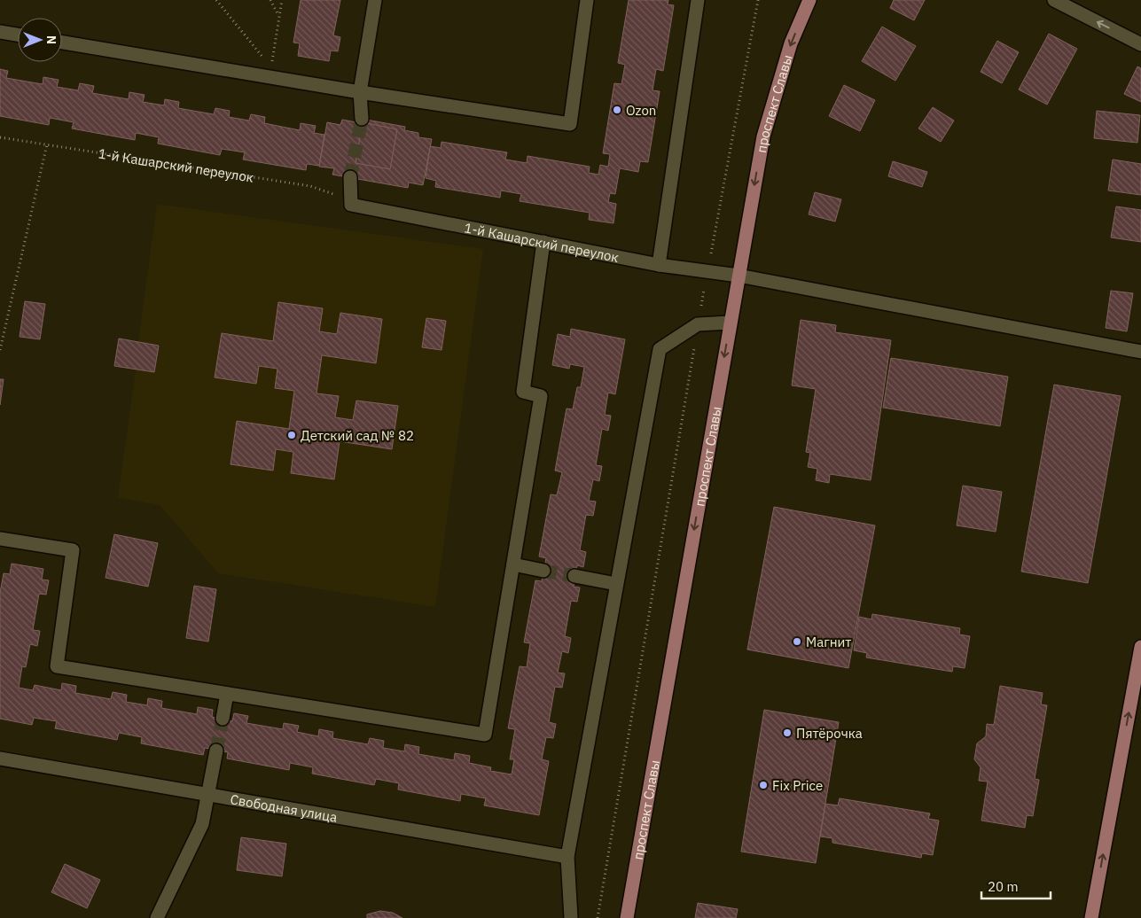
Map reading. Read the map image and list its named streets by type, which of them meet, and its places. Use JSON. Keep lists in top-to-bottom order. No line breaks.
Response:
{"streets":{"main road":["проспект Славы"],"street":["1-й Кашарский переулок","Свободная улица"]},"crossings":[["проспект Славы","1-й Кашарский переулок"]],"one_way":["проспект Славы"],"places":["Ozon","Детский сад № 82","Магнит","Пятёрочка","Fix Price"],"scale_bar":"20 m","north":"right"}
